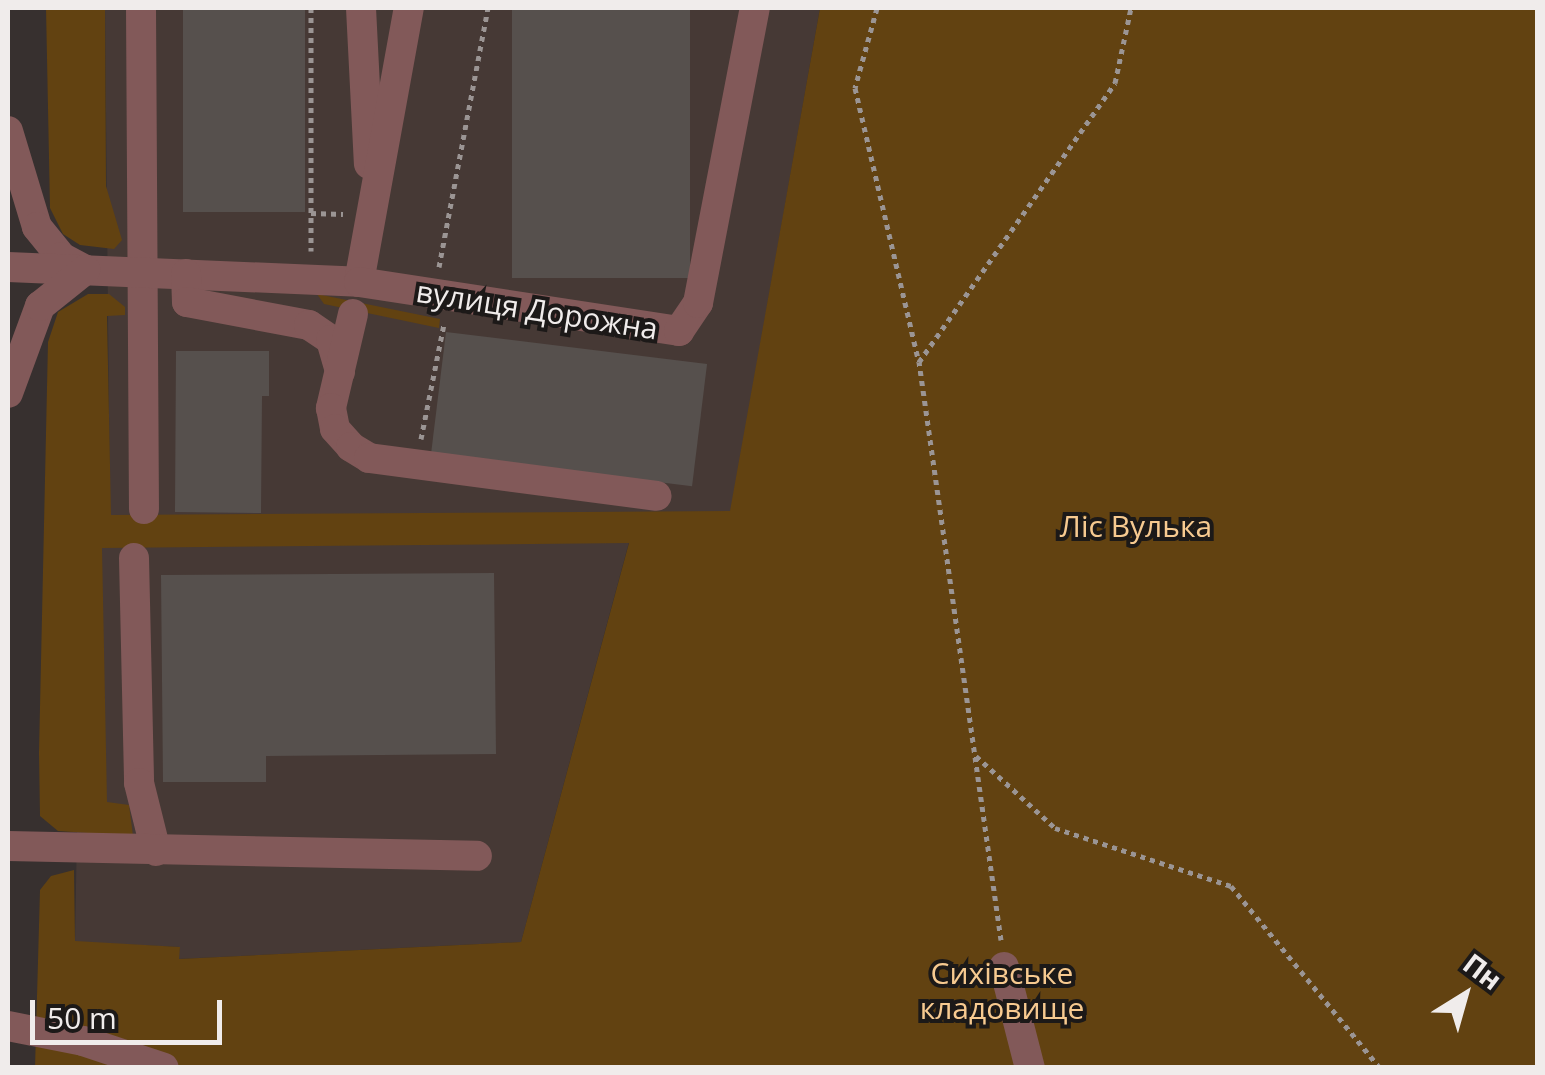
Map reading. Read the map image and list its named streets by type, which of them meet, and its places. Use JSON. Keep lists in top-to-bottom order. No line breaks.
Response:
{"streets":{"lane":["вулиця Дорожна"]},"parks":["Ліс Вулька","Сихівське кладовище"],"scale_bar":"50 m","north":"top right"}
